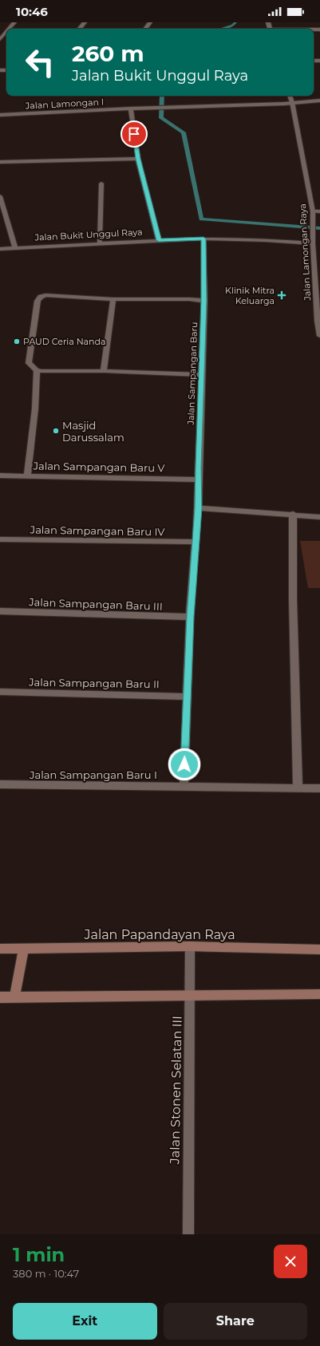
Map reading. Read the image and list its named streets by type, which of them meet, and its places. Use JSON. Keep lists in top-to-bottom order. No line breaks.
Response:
{"streets":{"main road":["Jalan Papandayan Raya"],"street":["Jalan Lamongan I","Jalan Bukit Unggul Raya","Jalan Lamongan Raya","Jalan Sampangan Baru","Jalan Sampangan Baru V","Jalan Sampangan Baru IV","Jalan Sampangan Baru III","Jalan Sampangan Baru II","Jalan Sampangan Baru I","Jalan Stonen Selatan III"]},"crossings":[["Jalan Lamongan I","Jalan Lamongan Raya"],["Jalan Bukit Unggul Raya","Jalan Lamongan Raya"],["Jalan Bukit Unggul Raya","Jalan Sampangan Baru"],["Jalan Sampangan Baru","Jalan Sampangan Baru V"],["Jalan Sampangan Baru","Jalan Sampangan Baru IV"],["Jalan Sampangan Baru","Jalan Sampangan Baru III"],["Jalan Sampangan Baru","Jalan Sampangan Baru II"],["Jalan Sampangan Baru","Jalan Sampangan Baru I"],["Jalan Papandayan Raya","Jalan Stonen Selatan III"]],"places":{"health":["Klinik Mitra Keluarga"],"other":["PAUD Ceria Nanda","Masjid Darussalam"]},"page":{"status":"10:46","turn":["260 m","Jalan Bukit Unggul Raya"],"heading":["1 min","380 m · 10:47"],"buttons":["Exit","Share"]}}
